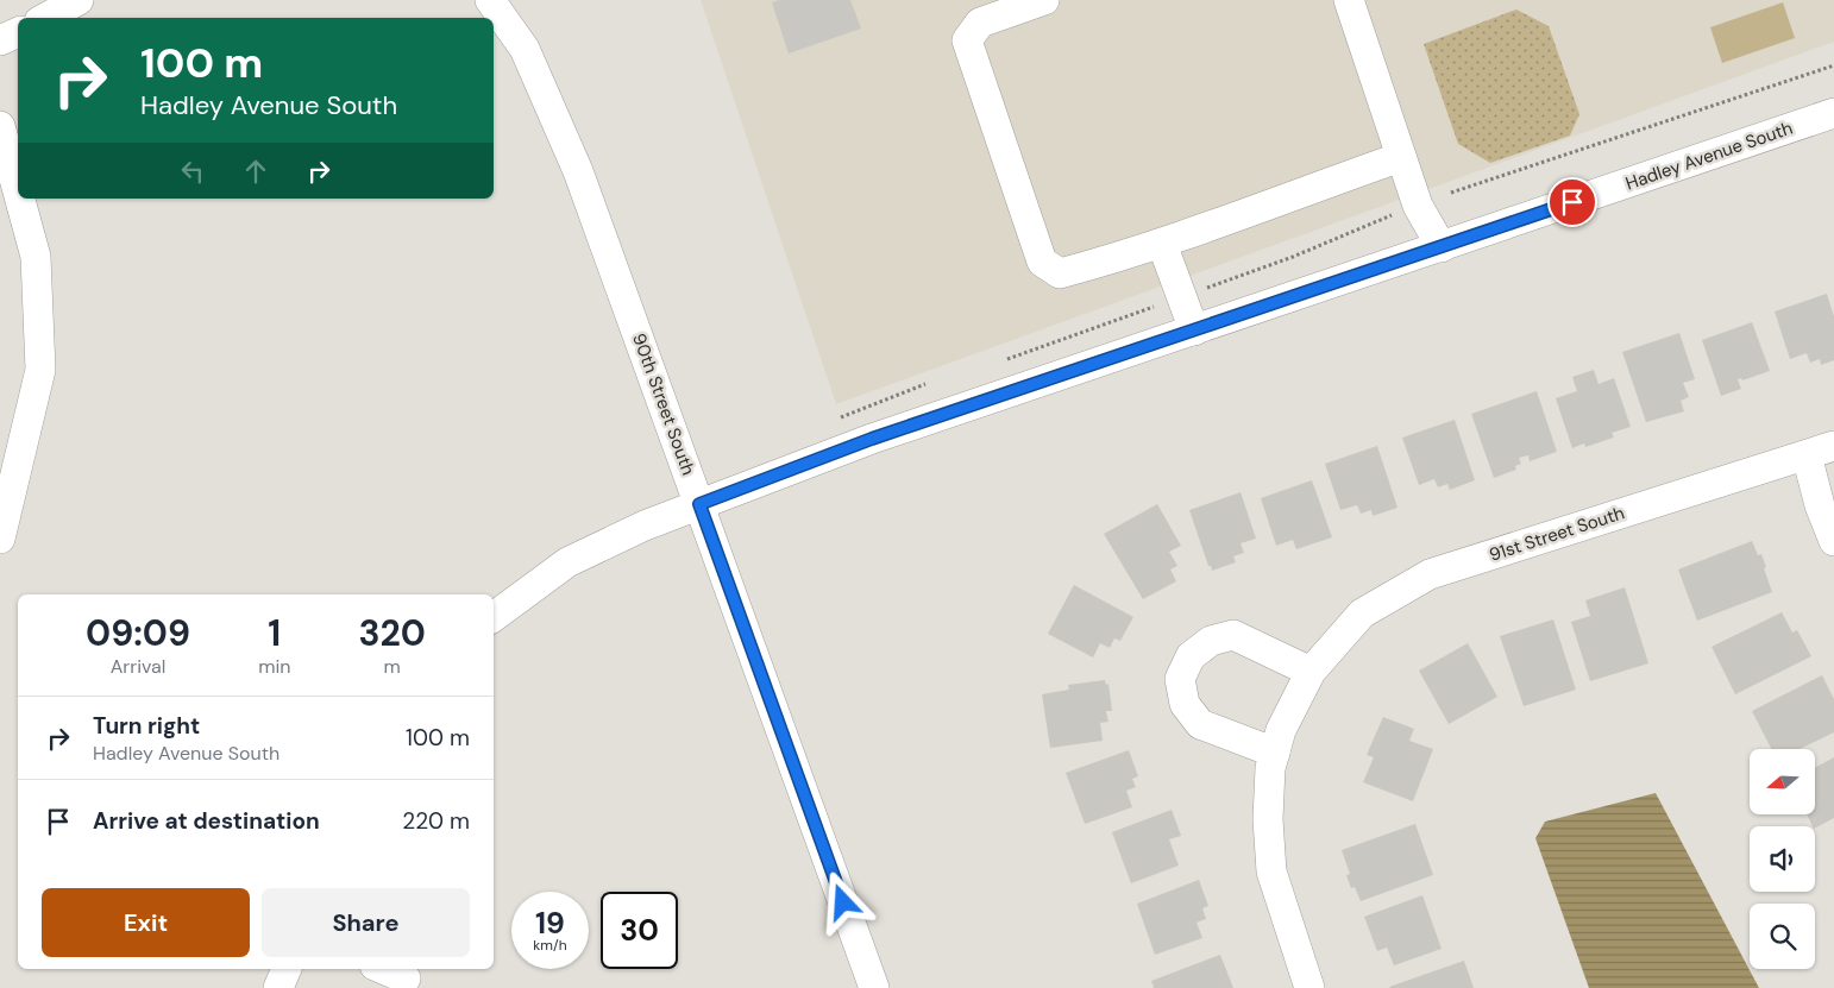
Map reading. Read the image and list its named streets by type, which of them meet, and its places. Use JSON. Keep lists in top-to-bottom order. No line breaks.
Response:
{"streets":{"street":["Hadley Avenue South","90th Street South","91st Street South"]},"crossings":[["Hadley Avenue South","90th Street South"]],"north":"left","page":{"turn":["100 m","Hadley Avenue South"],"eta":["09:09","Arrival","1","min","320","m"],"list":[{"name":"Turn right","note":"Hadley Avenue South","value":"100 m"},{"name":"Arrive at destination","value":"220 m"}],"buttons":["Exit","Share"],"speed":"19 km/h","limit":"30"}}
